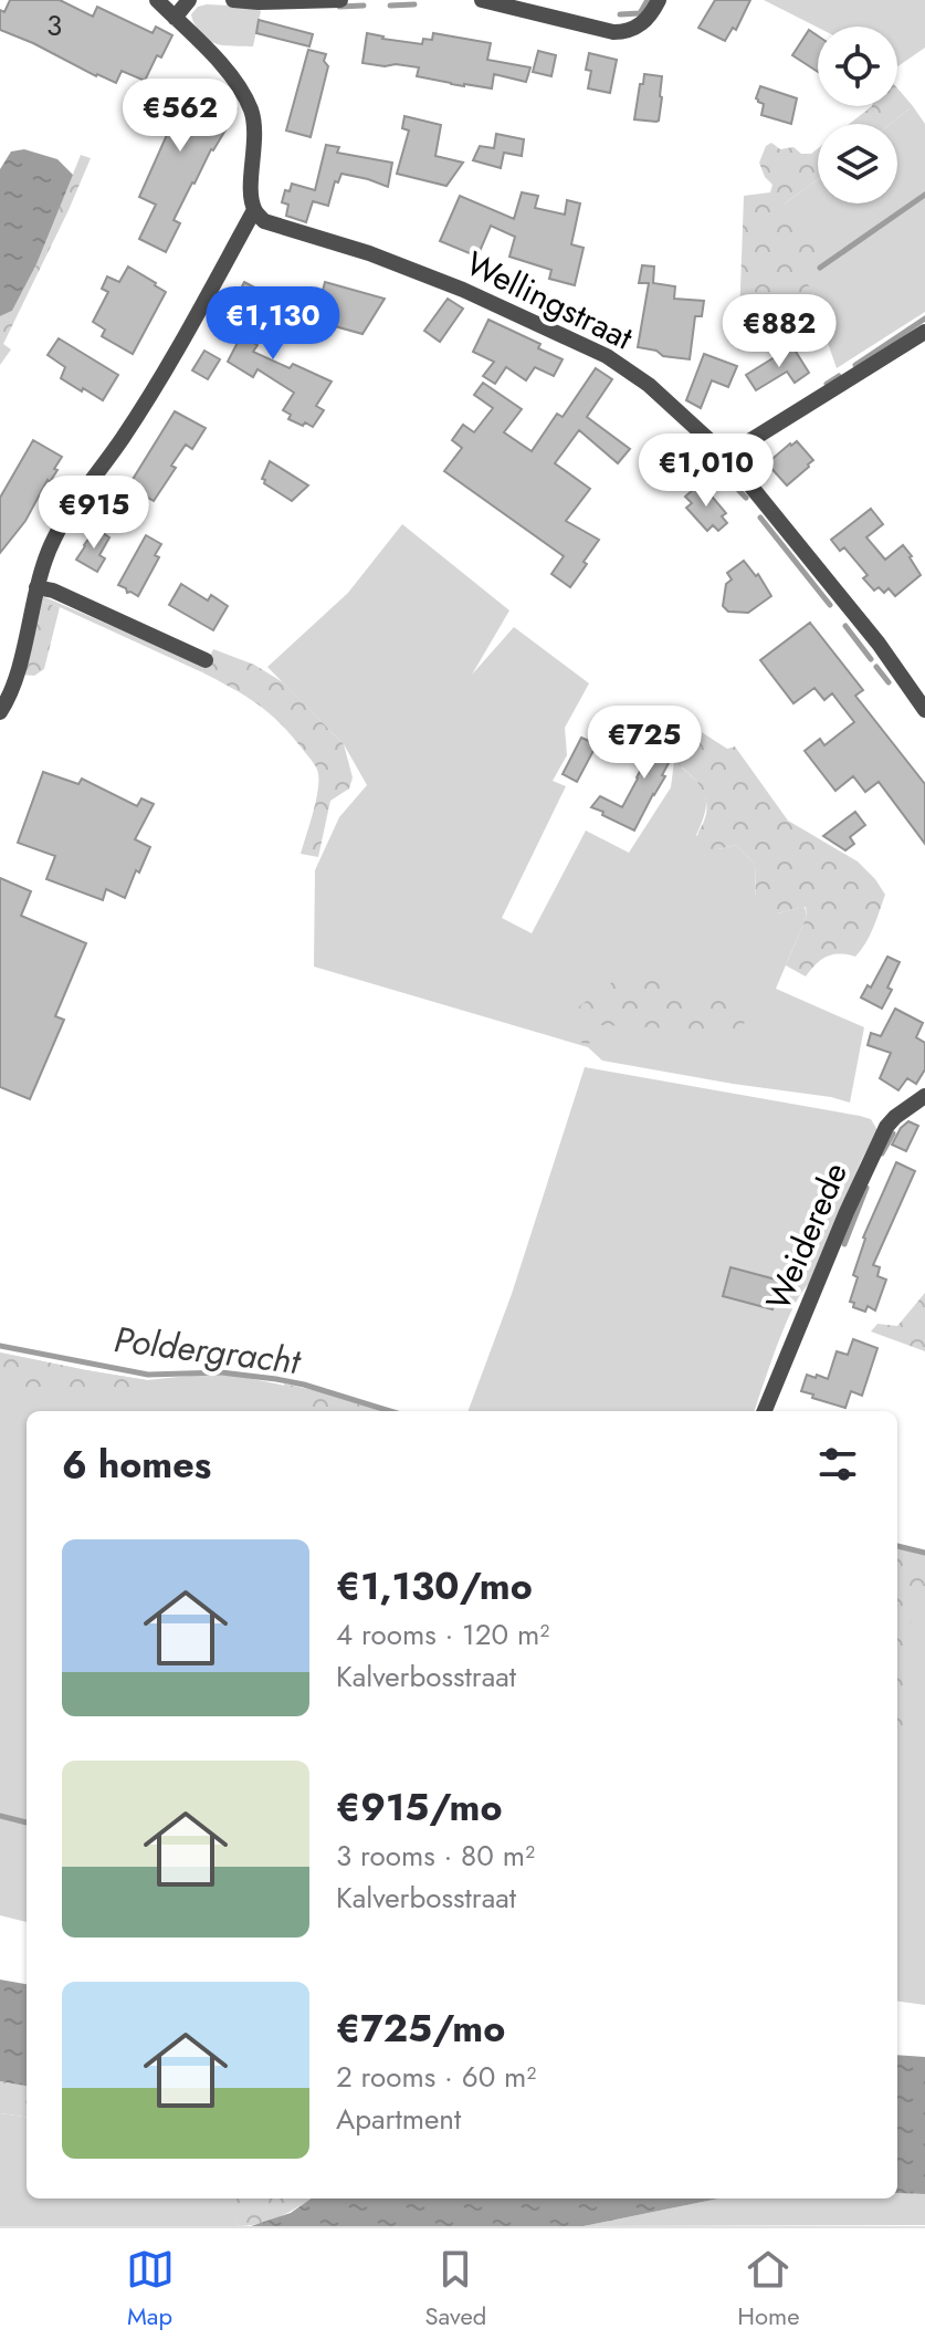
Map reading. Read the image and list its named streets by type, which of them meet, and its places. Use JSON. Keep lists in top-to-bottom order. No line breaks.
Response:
{"streets":{"street":["Wellingstraat","Weiderede"]},"water":["Poldergracht"],"house_numbers":["3"],"page":{"price":["€562","€1,130","€882","€1,010","€915","€725"],"heading":"6 homes","list":[{"name":"€1,130/mo","note":"4 rooms · 120 m² · Kalverbosstraat"},{"name":"€915/mo","note":"3 rooms · 80 m² · Kalverbosstraat"},{"name":"€725/mo","note":"2 rooms · 60 m² · Apartment"}],"tabs":["Map","Saved","Home"]}}
